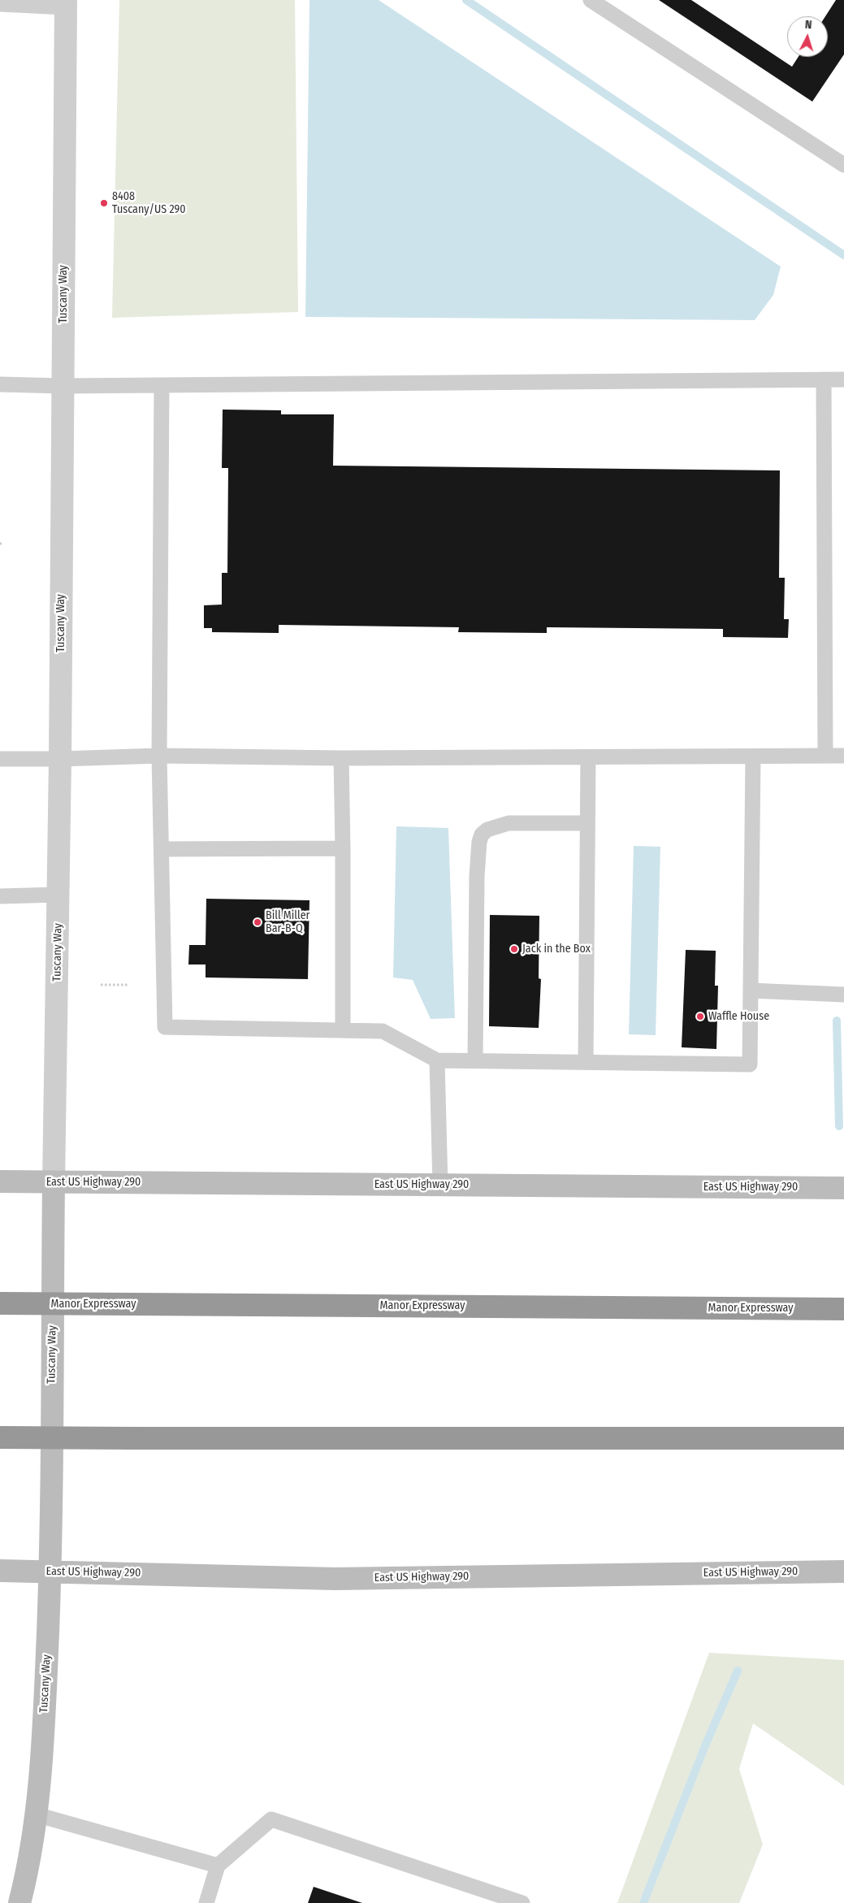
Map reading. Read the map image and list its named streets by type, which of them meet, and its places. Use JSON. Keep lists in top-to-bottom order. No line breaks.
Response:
{"streets":{"highway":["Manor Expressway"],"main road":["Tuscany Way","East US Highway 290"]},"crossings":[["Tuscany Way","East US Highway 290"]],"places":["8408 Tuscany/US 290","Bill Miller Bar-B-Q","Jack in the Box","Waffle House"],"north":"top"}
